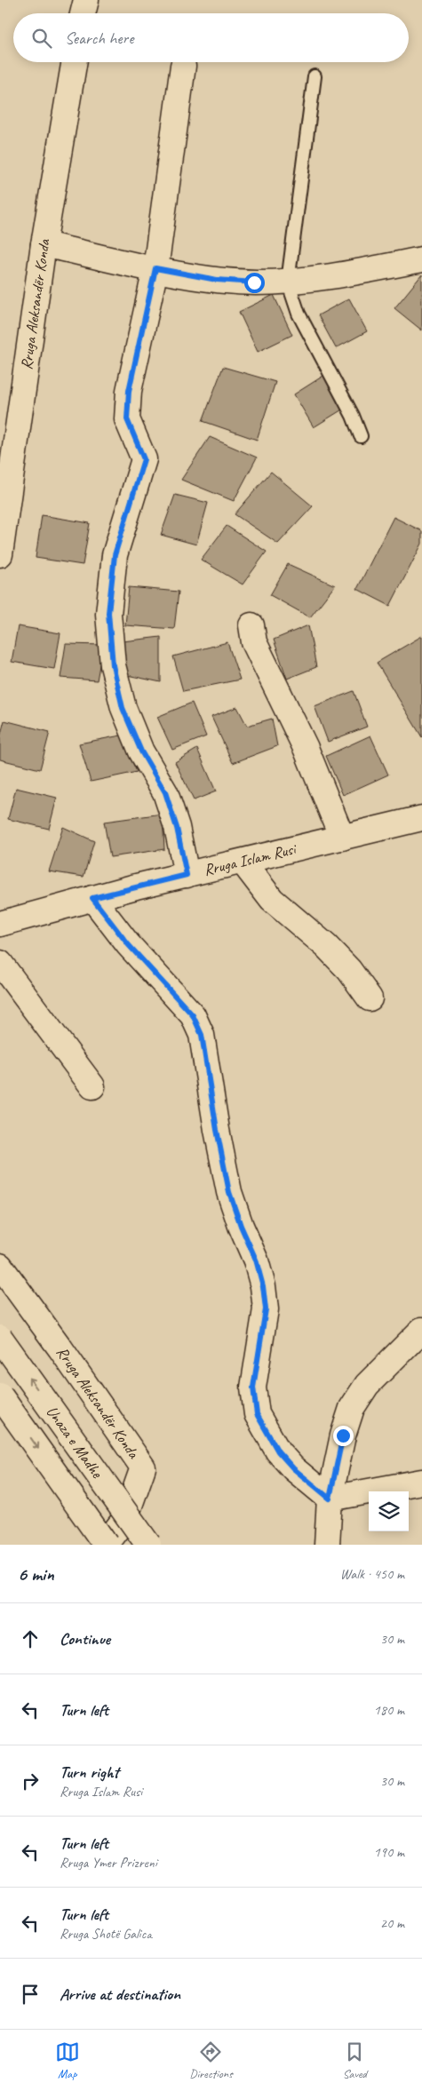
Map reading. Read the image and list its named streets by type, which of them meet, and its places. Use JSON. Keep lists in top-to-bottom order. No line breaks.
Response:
{"streets":{"main road":["Rruga Aleksandër Konda","Rruga Islam Rusi","Unaza e Madhe"]},"page":{"search":"Search here","heading":["6 min","Walk · 450 m"],"list":[["Continue","30 m"],["Turn left","180 m"],["Turn right","Rruga Islam Rusi","30 m"],["Turn left","Rruga Ymer Prizreni","190 m"],["Turn left","Rruga Shotë Galica","20 m"],"Arrive at destination"],"nav":["Map","Directions","Saved"]}}
